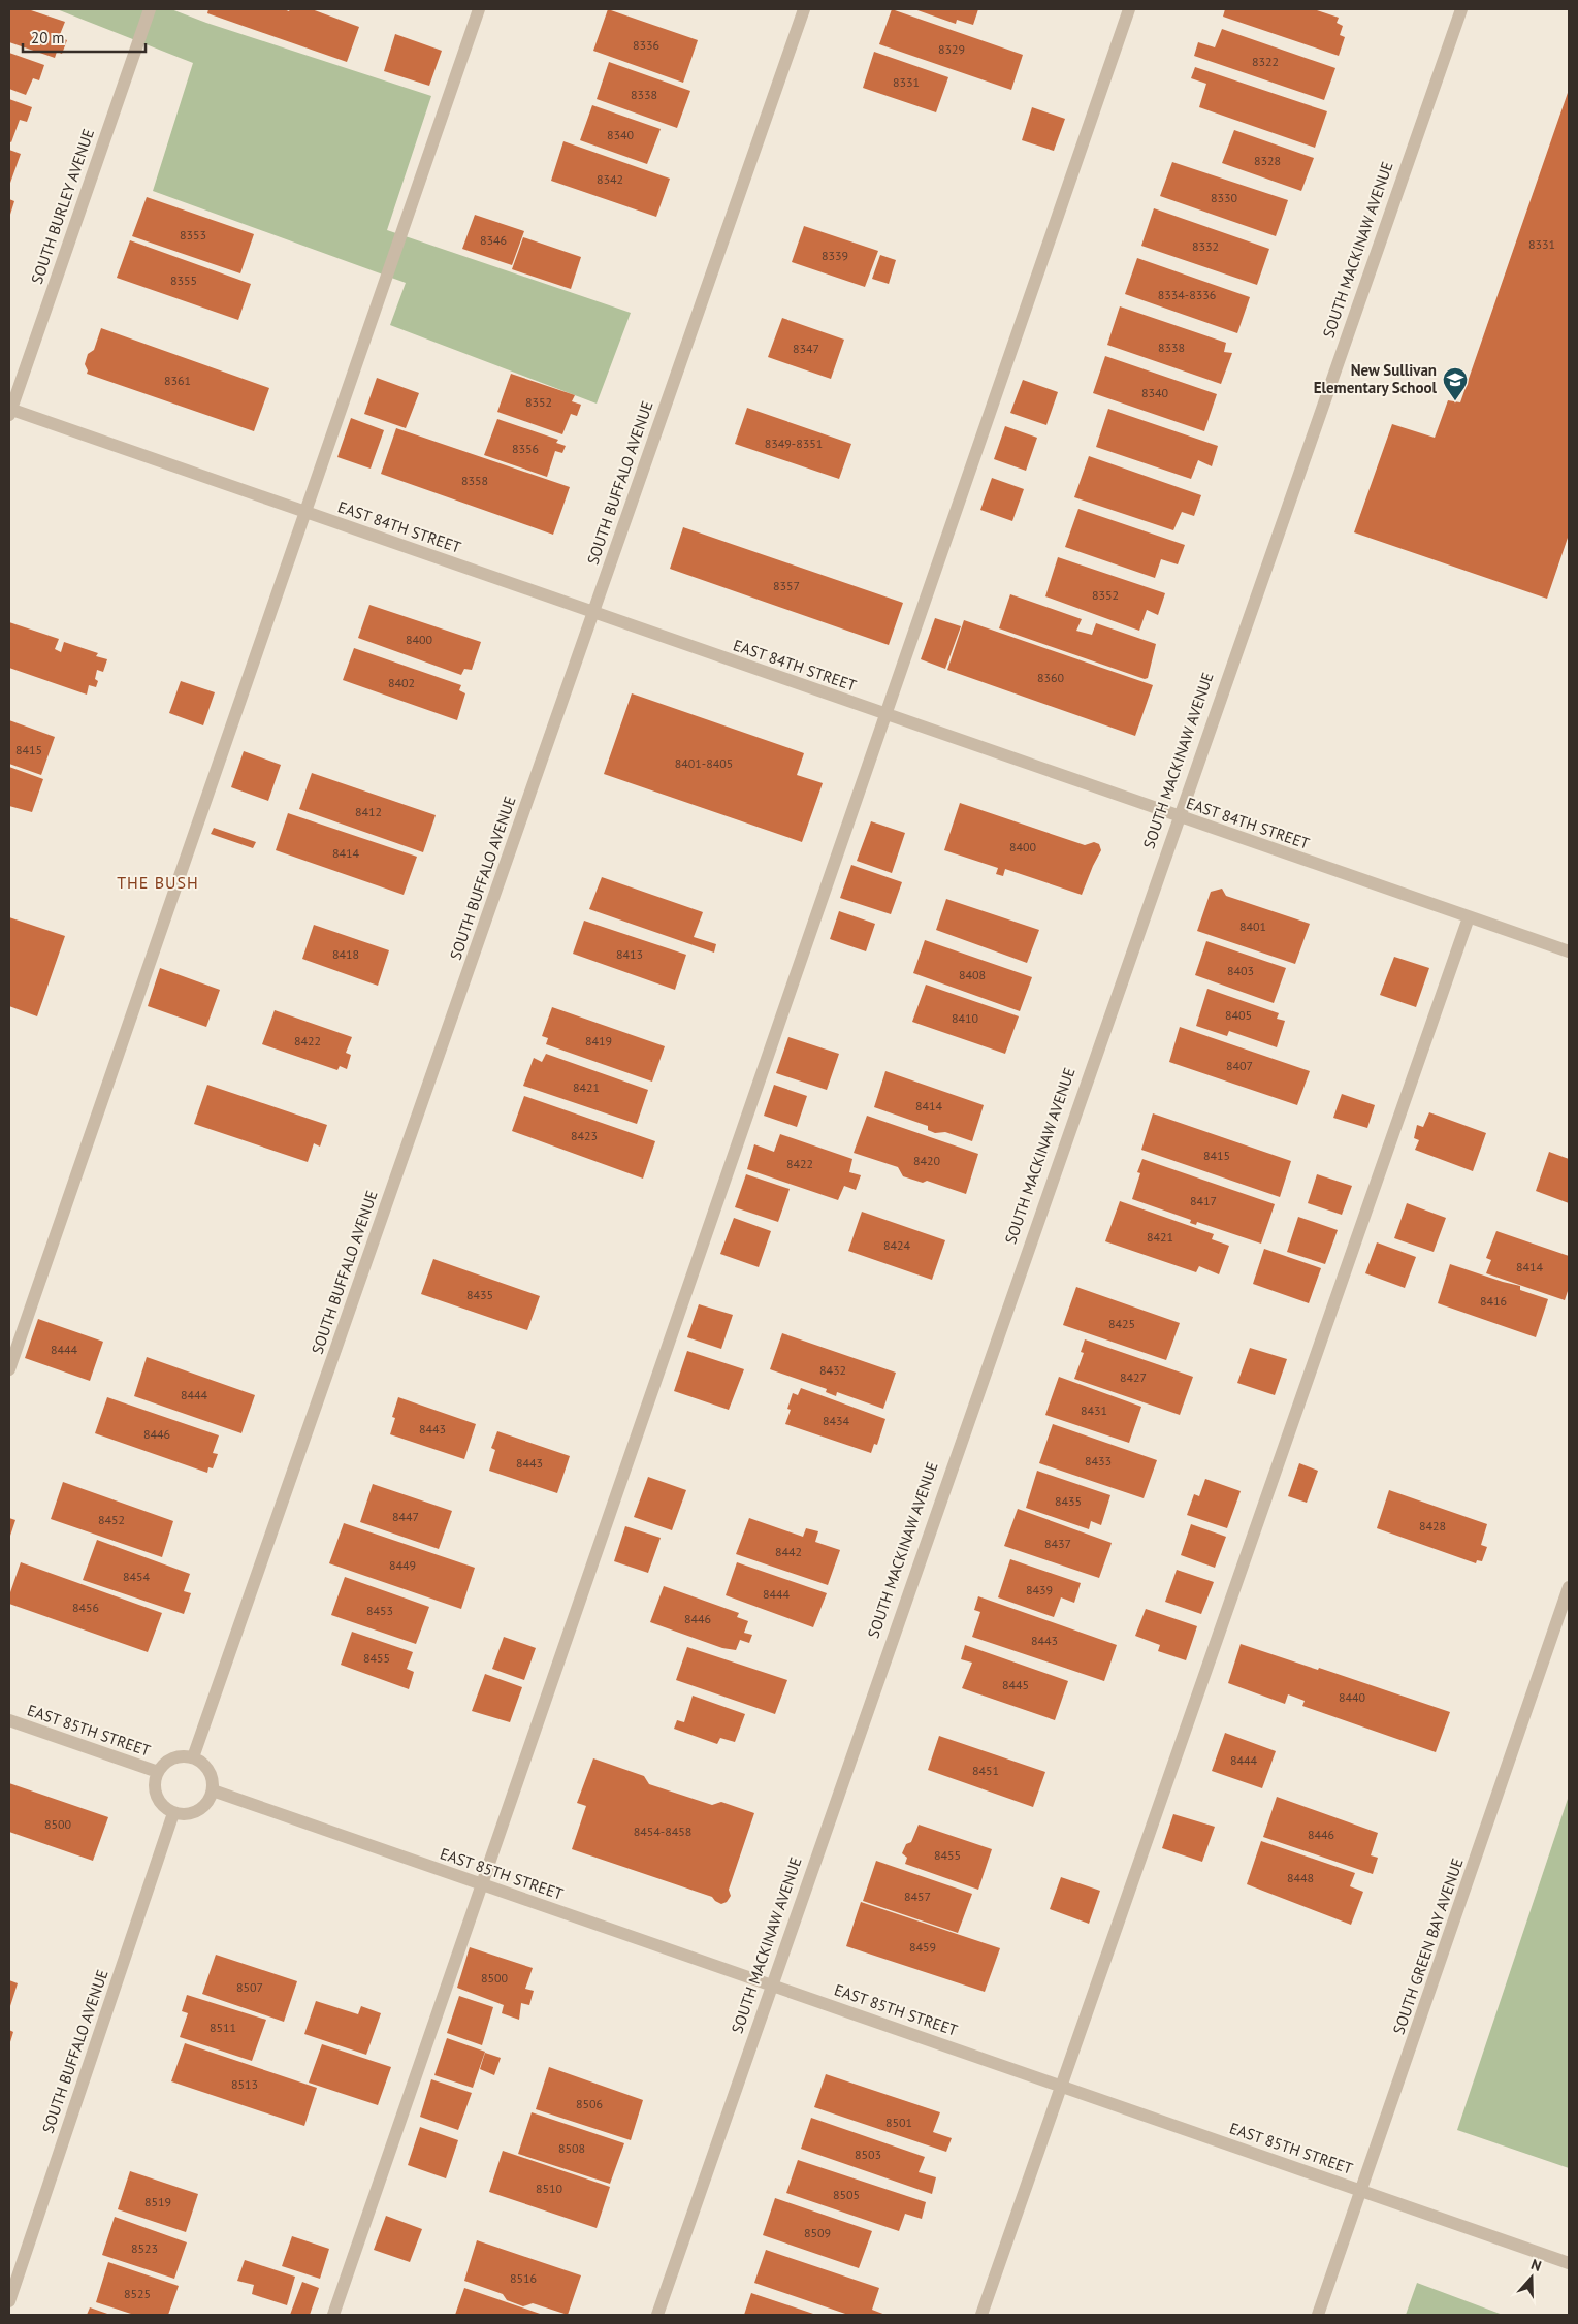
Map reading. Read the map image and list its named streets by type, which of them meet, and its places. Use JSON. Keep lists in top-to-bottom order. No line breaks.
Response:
{"streets":{"street":["SOUTH BURLEY AVENUE","SOUTH MACKINAW AVENUE","SOUTH BUFFALO AVENUE","EAST 84TH STREET","EAST 85TH STREET","SOUTH GREEN BAY AVENUE"]},"crossings":[["SOUTH BURLEY AVENUE","EAST 84TH STREET"],["SOUTH MACKINAW AVENUE","EAST 84TH STREET"],["SOUTH MACKINAW AVENUE","EAST 85TH STREET"],["SOUTH BUFFALO AVENUE","EAST 84TH STREET"],["SOUTH BUFFALO AVENUE","EAST 85TH STREET"],["EAST 85TH STREET","SOUTH GREEN BAY AVENUE"]],"districts":["THE BUSH"],"places":{"school or university":["New Sullivan Elementary School"]},"house_numbers":["8336","8329","8322","8331","8338","8340","8328","8342","8330","8353","8346","8331","8332","8339","8355","8334-8336","8338","8347","8361","8340","8352","8349-8351","8356","8358","8357","8352","8400","8360","8402","8415","8401-8405","8412","8400","8414","8401","8418","8413","8403","8408","8405","8410","8422","8419","8407","8421","8414","8423","8415","8420","8422","8417","8421","8424","8414","8435","8416","8425","8444","8432","8427","8444","8431","8434","8443","8446","8433","8443","8435","8447","8452","8428","8437","8442","8449","8454","8439","8444","8456","8453","8446","8443","8455","8445","8440","8444","8451","8500","8454-8458","8446","8455","8448","8457","8459","8500","8507","8511","8513","8506","8501","8508","8503","8510","8505","8519","8509","8523","8516","8525"],"scale_bar":"20 m","north":"top"}
